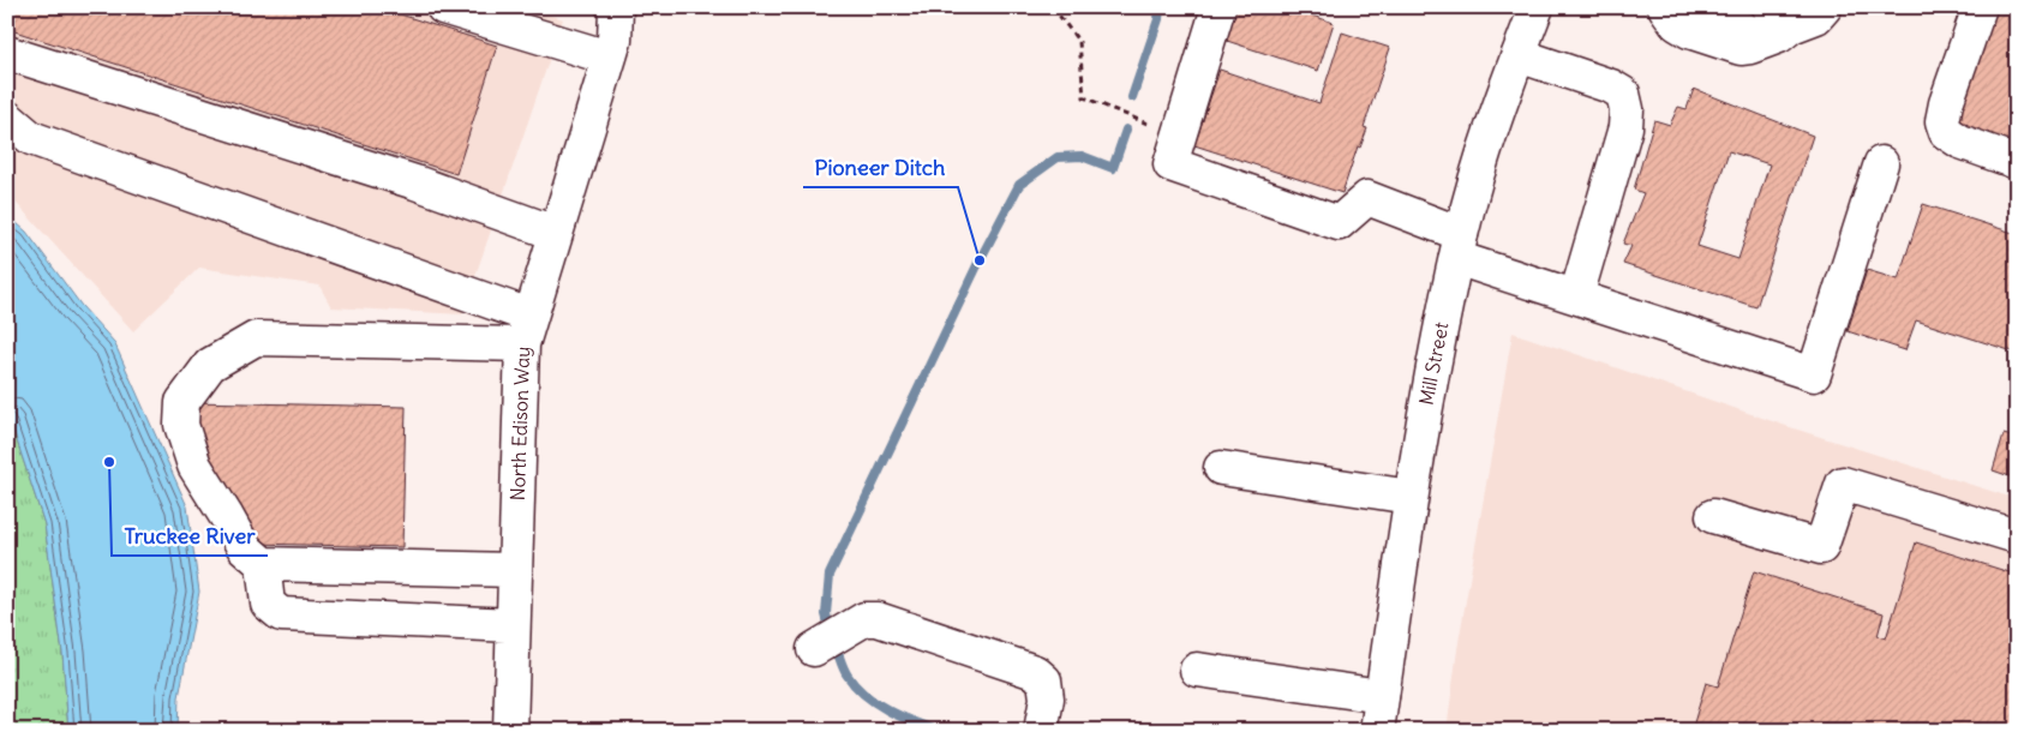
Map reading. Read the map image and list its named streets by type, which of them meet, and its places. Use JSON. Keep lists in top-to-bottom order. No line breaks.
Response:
{"streets":{"main road":["Mill Street","North Edison Way"]},"places":["Pioneer Ditch","Truckee River"]}
